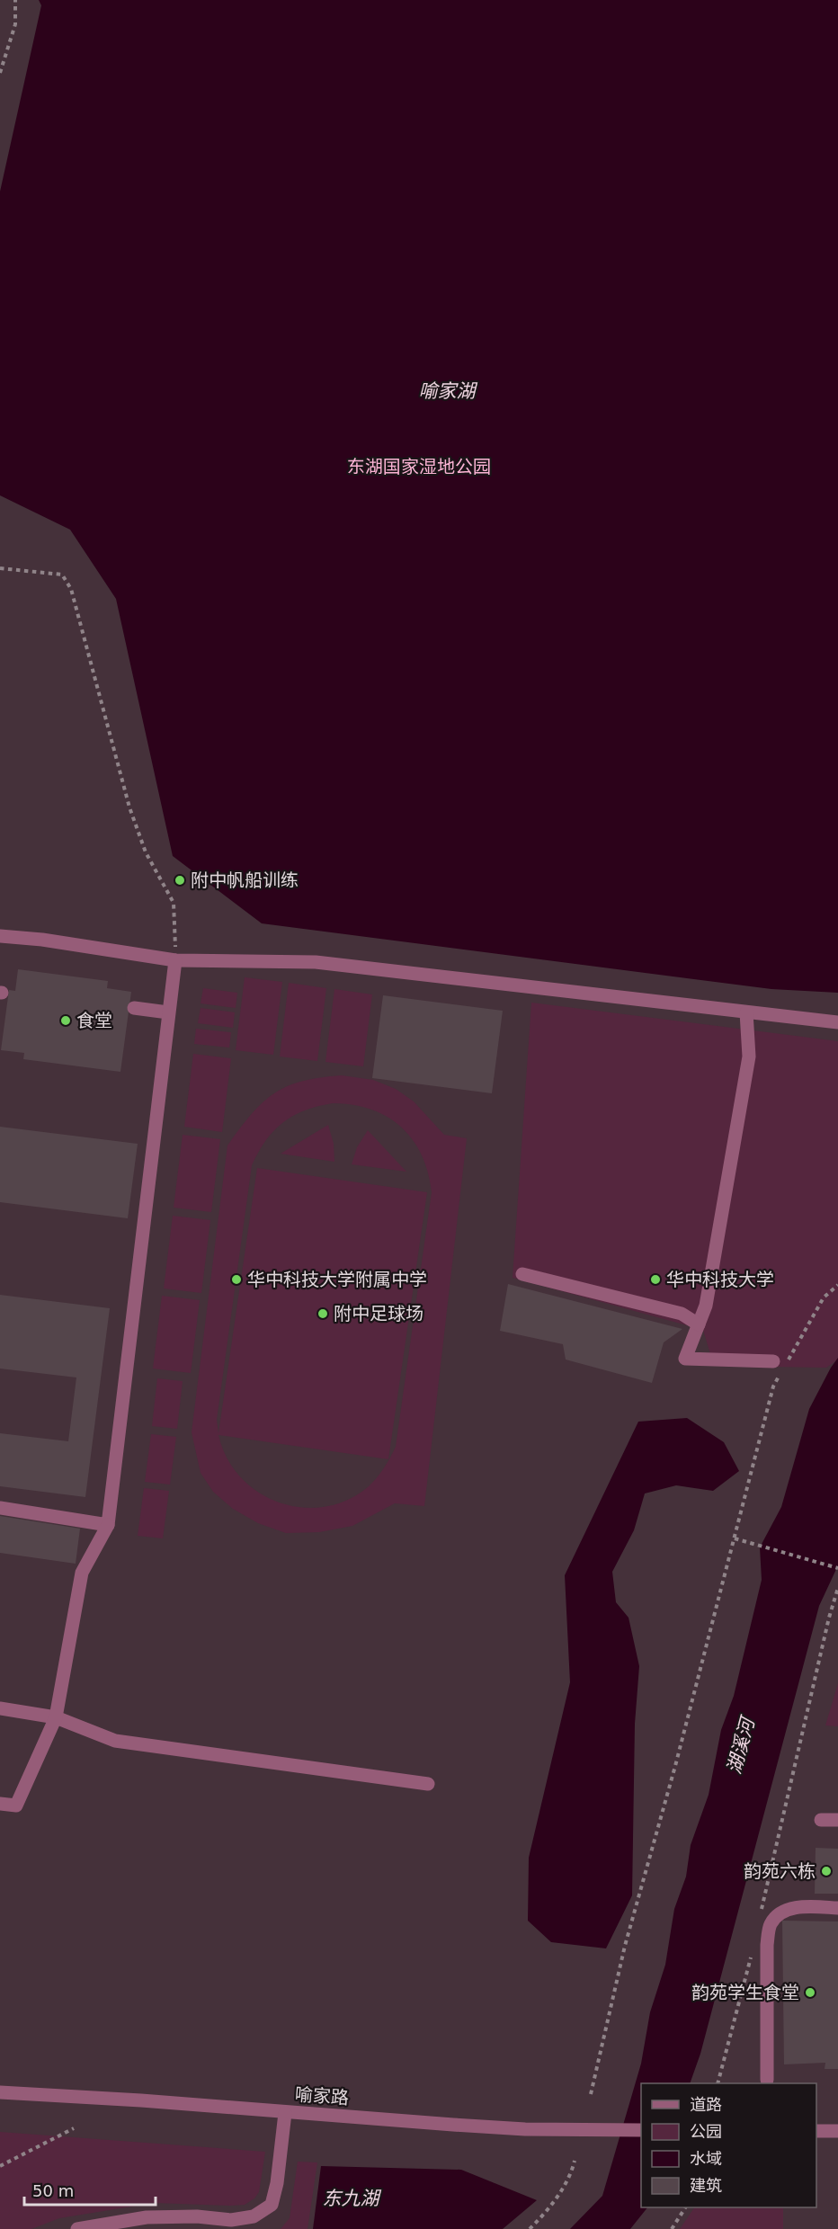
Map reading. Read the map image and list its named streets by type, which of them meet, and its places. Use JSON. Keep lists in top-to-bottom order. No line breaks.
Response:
{"streets":{"street":["喻家路"]},"water":["喻家湖","湖溪河","东九湖"],"parks":["东湖国家湿地公园"],"places":["附中帆船训练","食堂","华中科技大学附属中学","华中科技大学","附中足球场","韵苑六栋","韵苑学生食堂"],"legend":["道路","公园","水域","建筑"],"scale_bar":"50 m"}
